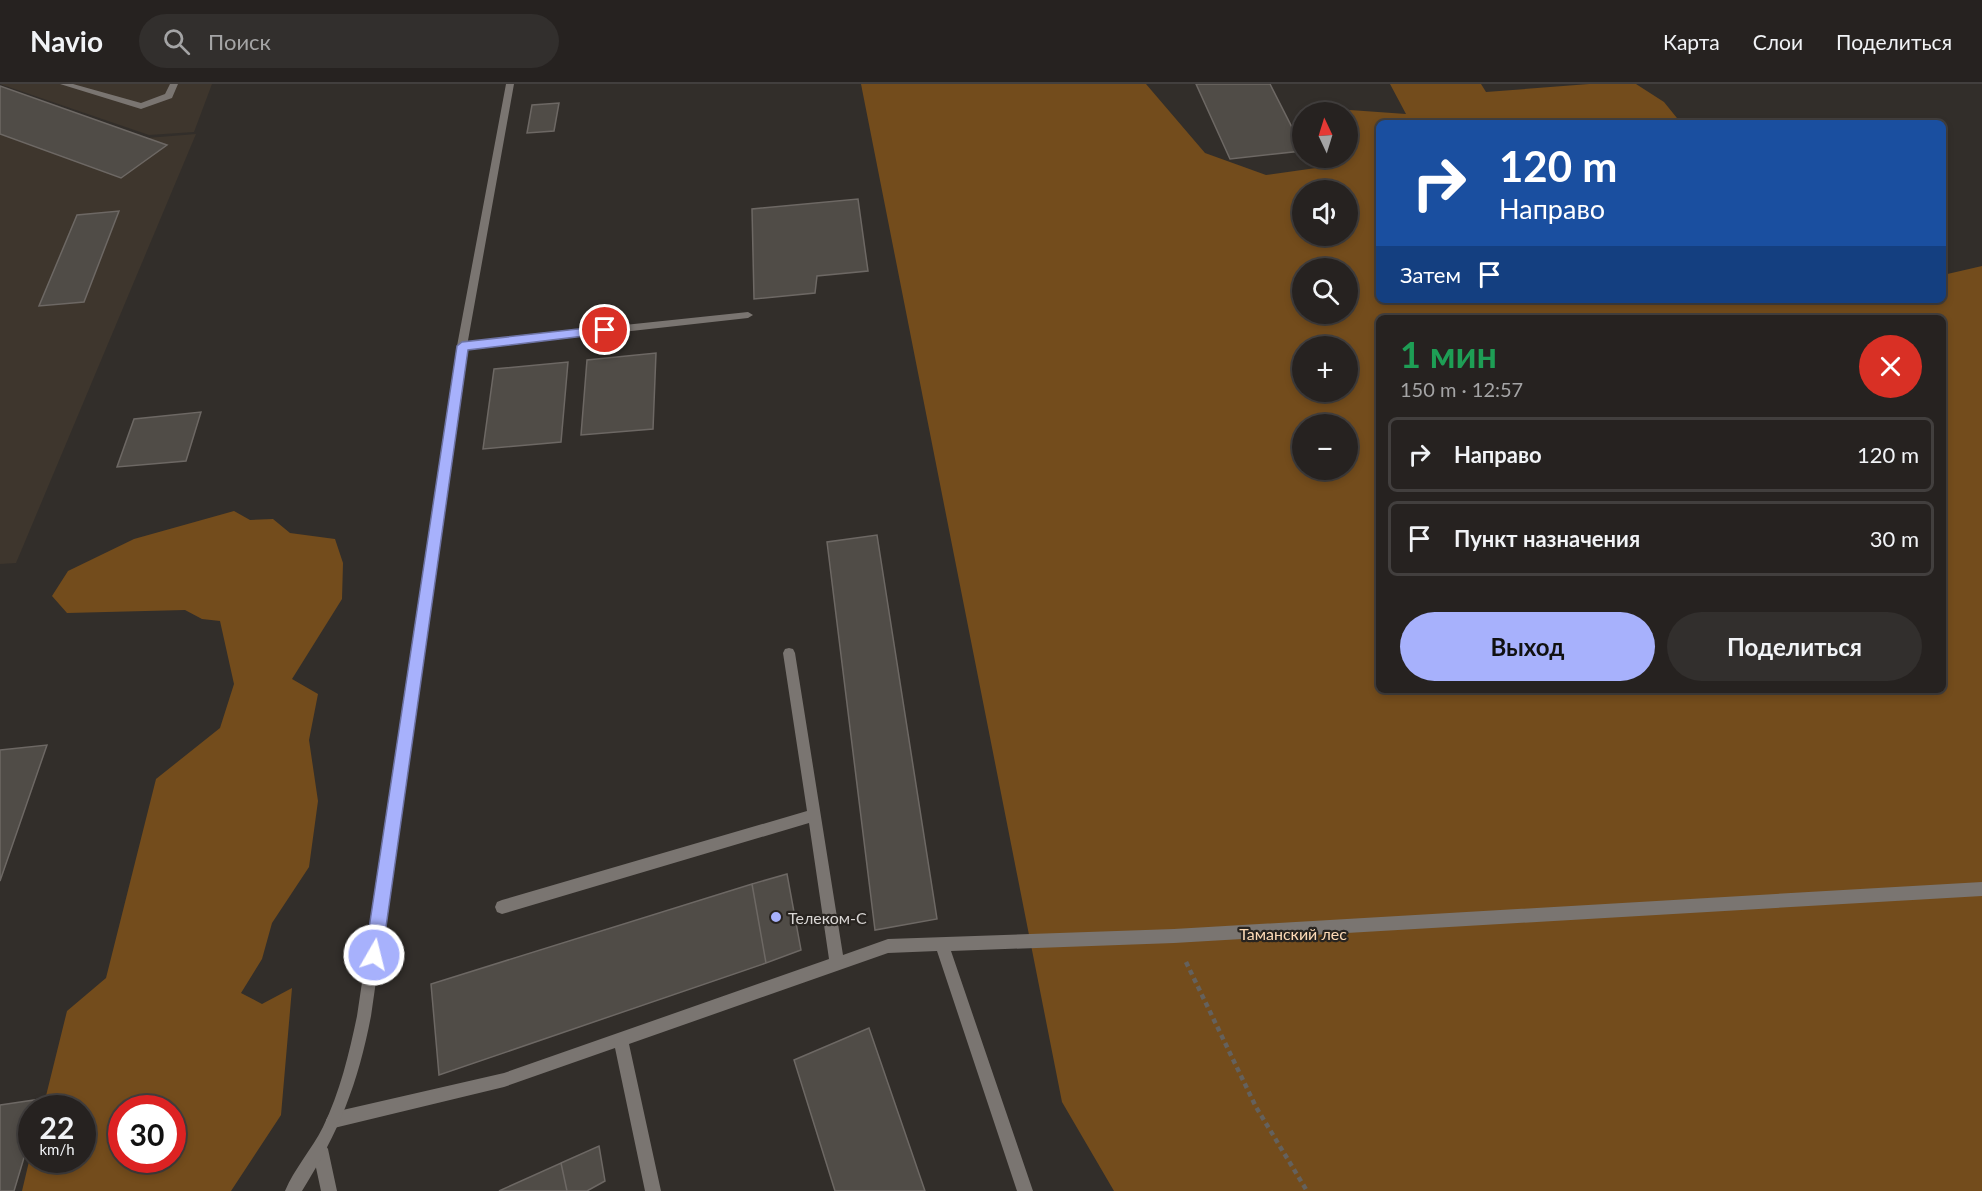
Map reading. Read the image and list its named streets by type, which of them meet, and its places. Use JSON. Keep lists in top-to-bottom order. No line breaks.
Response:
{"parks":["Таманский лес"],"places":["Телеком-С"],"north":"top","page":{"header":"Navio","search":"Поиск","nav":["Карта","Слои","Поделиться"],"map_buttons":["+","−"],"turn":["120 m","Направо"],"then":"Затем","heading":["1 мин","150 m · 12:57"],"list":[{"name":"Направо","value":"120 m"},{"name":"Пункт назначения","value":"30 m"}],"buttons":["Выход","Поделиться"],"speed":"22 km/h","limit":"30"}}
